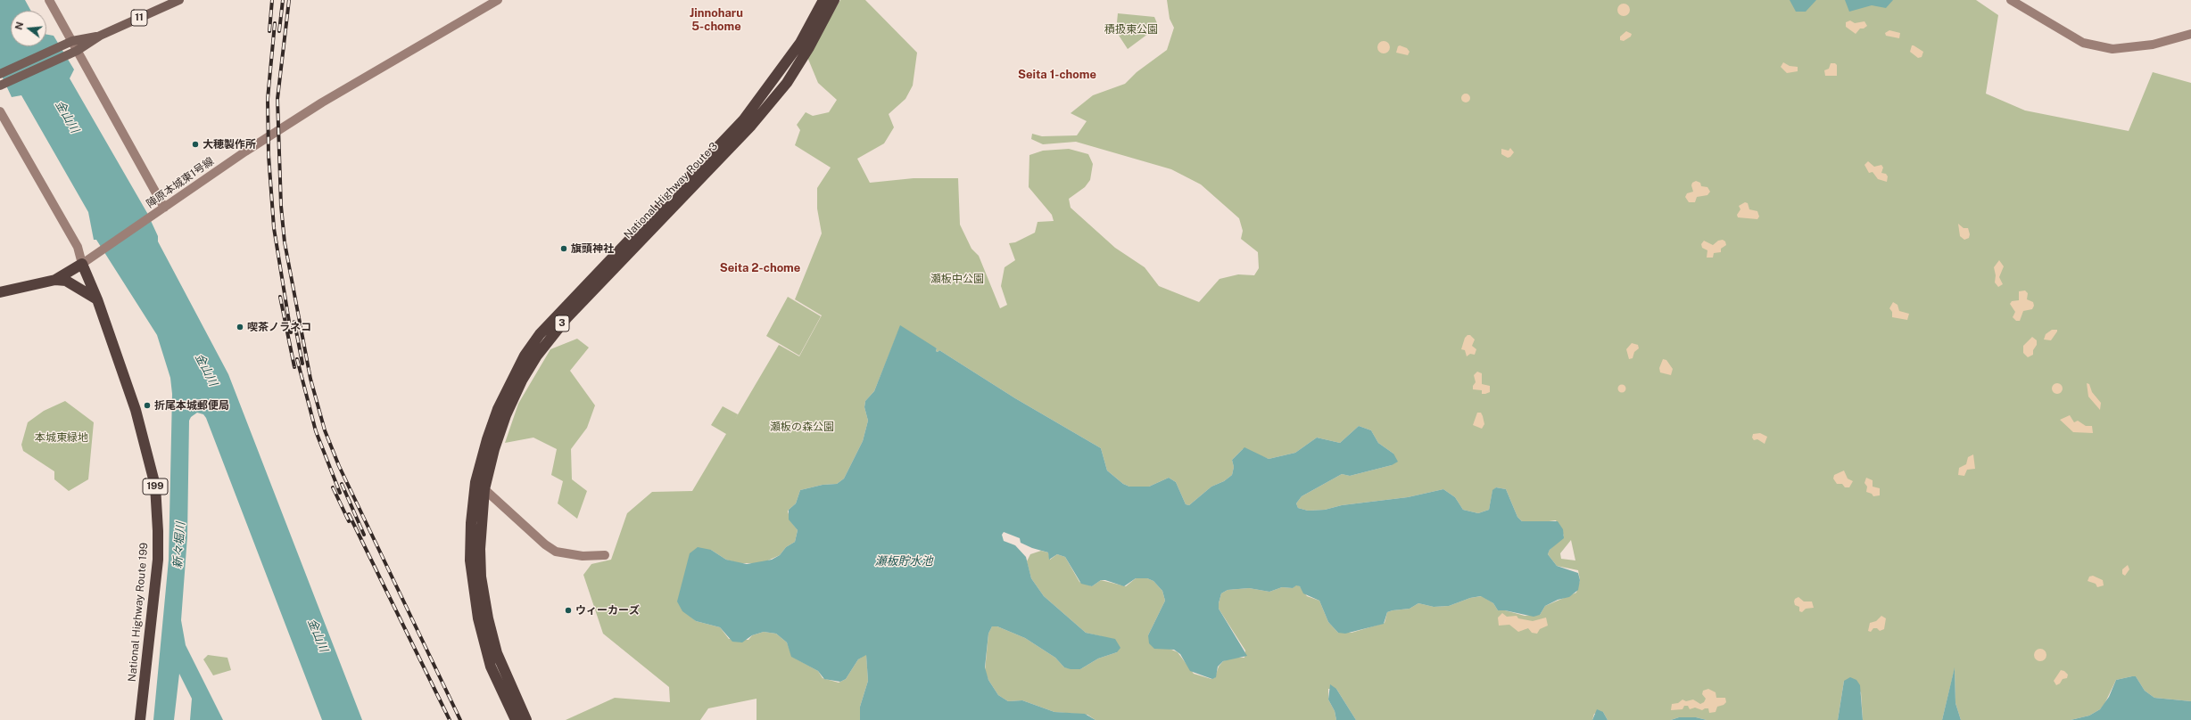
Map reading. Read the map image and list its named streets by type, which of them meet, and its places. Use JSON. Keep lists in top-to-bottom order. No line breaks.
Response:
{"streets":{"highway":["National Highway Route 3","3","199","National Highway Route 199"],"main road":["11"],"street":["陣原本城東1号線"]},"crossings":[["陣原本城東1号線","National Highway Route 199"]],"districts":["Jinnoharu 5-chome","Seita 1-chome","Seita 2-chome"],"water":["金山川","新々堀川","瀬板貯水池"],"parks":["積扱東公園","瀬板中公園","瀬板の森公園","本城東緑地"],"places":["大穂製作所","旗頭神社","喫茶ノラネコ","折尾本城郵便局","ウィーカーズ"],"north":"left"}
